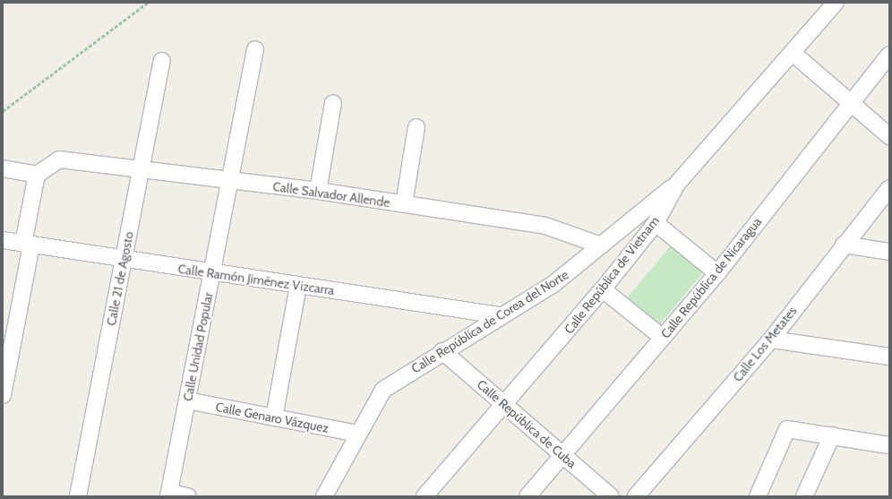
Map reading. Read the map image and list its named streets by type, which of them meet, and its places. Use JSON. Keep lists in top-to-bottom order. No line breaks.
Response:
{"streets":{"street":["Calle Salvador Allende","Calle República de Vietnam","Calle República de Nicaragua","Calle 21 de Agosto","Calle Ramón Jiménez Vizcarra","Calle República de Corea del Norte","Calle Los Metates","Calle Unidad Popular","Calle Genaro Vázquez","Calle República de Cuba"]},"crossings":[["Calle Salvador Allende","Calle 21 de Agosto"],["Calle Salvador Allende","Calle República de Corea del Norte"],["Calle Salvador Allende","Calle Unidad Popular"],["Calle República de Vietnam","Calle República de Corea del Norte"],["Calle República de Vietnam","Calle República de Cuba"],["Calle República de Nicaragua","Calle República de Cuba"],["Calle 21 de Agosto","Calle Ramón Jiménez Vizcarra"],["Calle Ramón Jiménez Vizcarra","Calle República de Corea del Norte"],["Calle Ramón Jiménez Vizcarra","Calle Unidad Popular"],["Calle República de Corea del Norte","Calle Genaro Vázquez"],["Calle República de Corea del Norte","Calle República de Cuba"],["Calle Unidad Popular","Calle Genaro Vázquez"]]}
